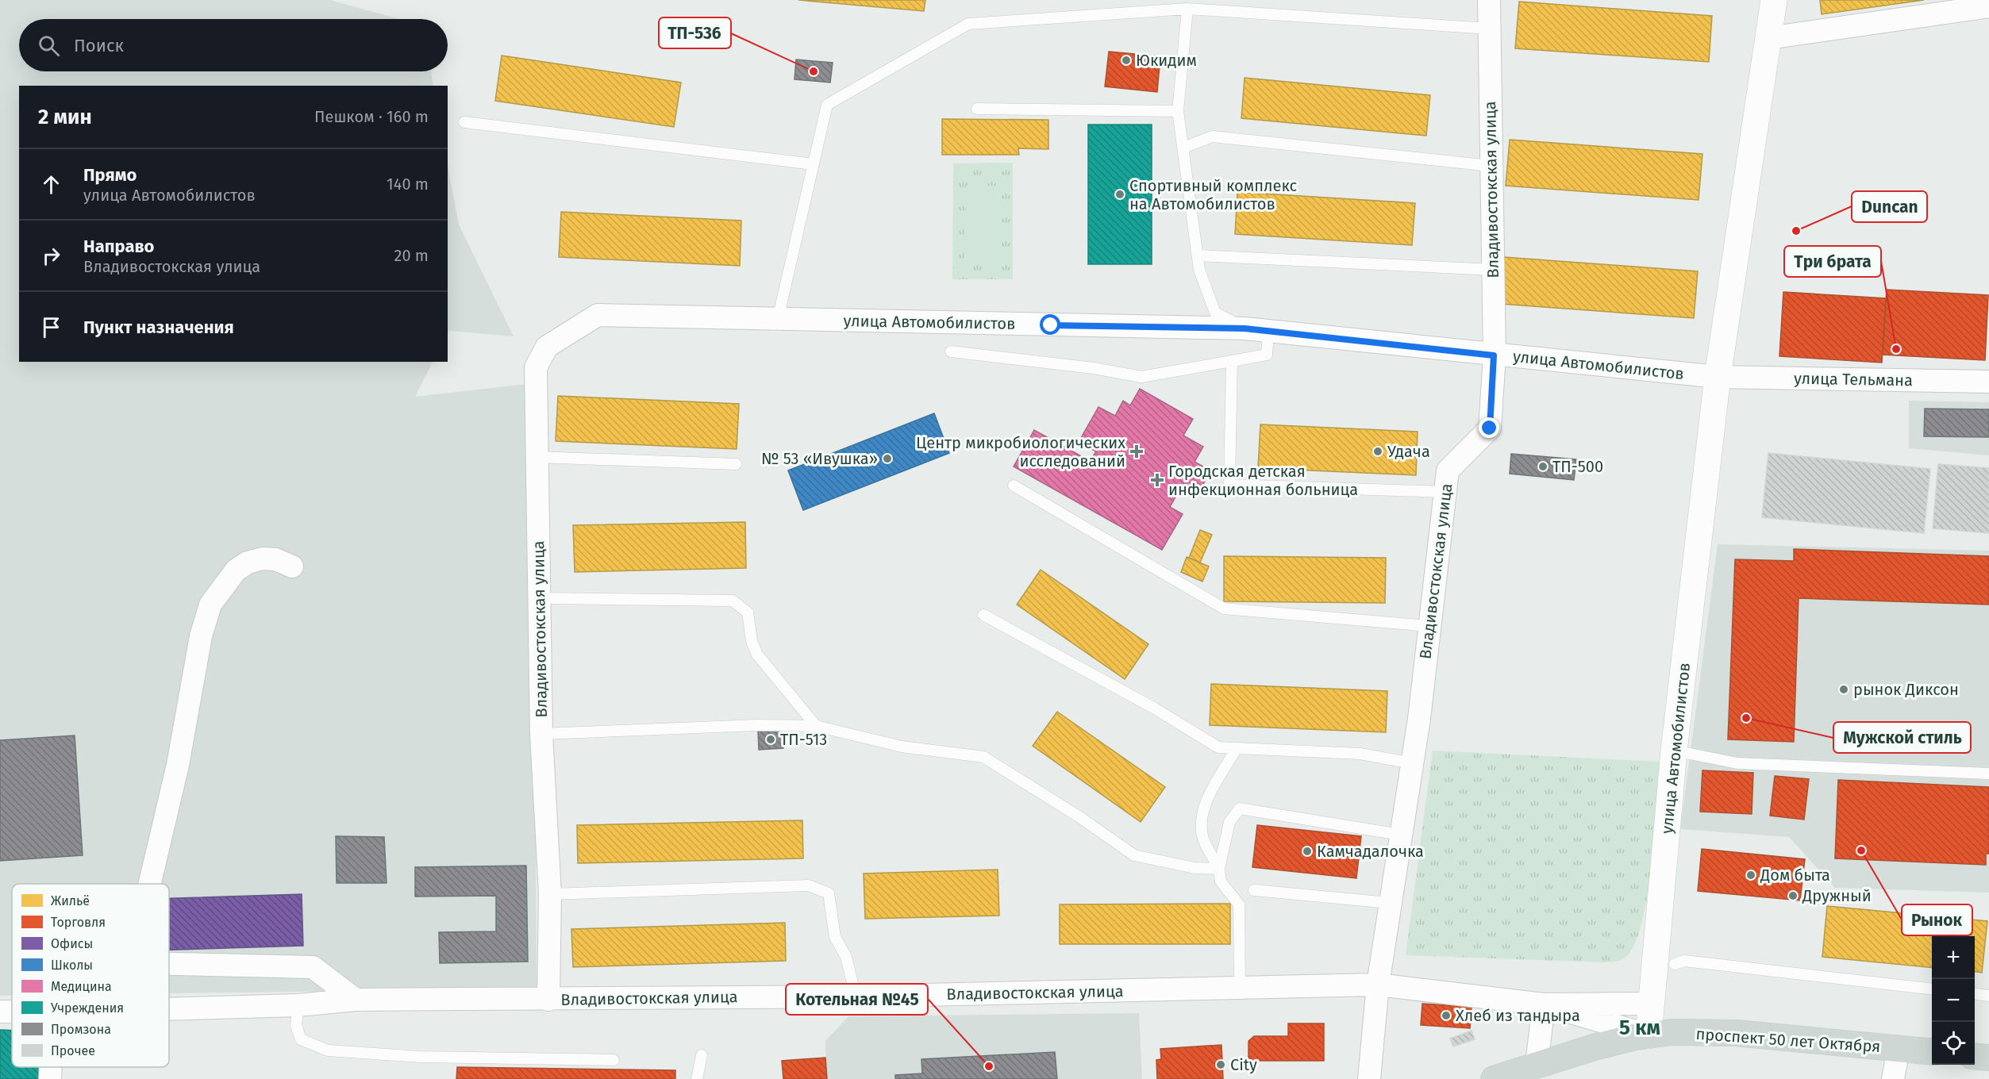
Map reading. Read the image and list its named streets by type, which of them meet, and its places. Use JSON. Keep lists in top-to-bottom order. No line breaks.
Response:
{"streets":{"main road":["проспект 50 лет Октября"],"street":["Владивостокская улица","улица Автомобилистов","улица Тельмана"]},"crossings":[["Владивостокская улица","улица Автомобилистов"],["Владивостокская улица","проспект 50 лет Октября"],["улица Автомобилистов","улица Тельмана"],["улица Автомобилистов","проспект 50 лет Октября"]],"districts":["5 км"],"places":{"other":["Юкидим","ТП-536","Спортивный комплекс на Автомобилистов","Duncan","Три брата","Удача","№ 53 «Ивушка»","ТП-500","рынок Диксон","Мужской стиль","ТП-513","Рынок","Камчадалочка","Дом быта","Дружный","Хлеб из тандыра","City","Котельная №45"],"health":["Центр микробиологических исследований","Городская детская инфекционная больница"]},"legend":["Жильё","Торговля","Офисы","Школы","Медицина","Учреждения","Промзона","Прочее"],"page":{"search":"Поиск","heading":["2 мин","Пешком · 160 m"],"list":[["Прямо","улица Автомобилистов","140 m"],["Направо","Владивостокская улица","20 m"],"Пункт назначения"],"map_buttons":["+","−"]}}
